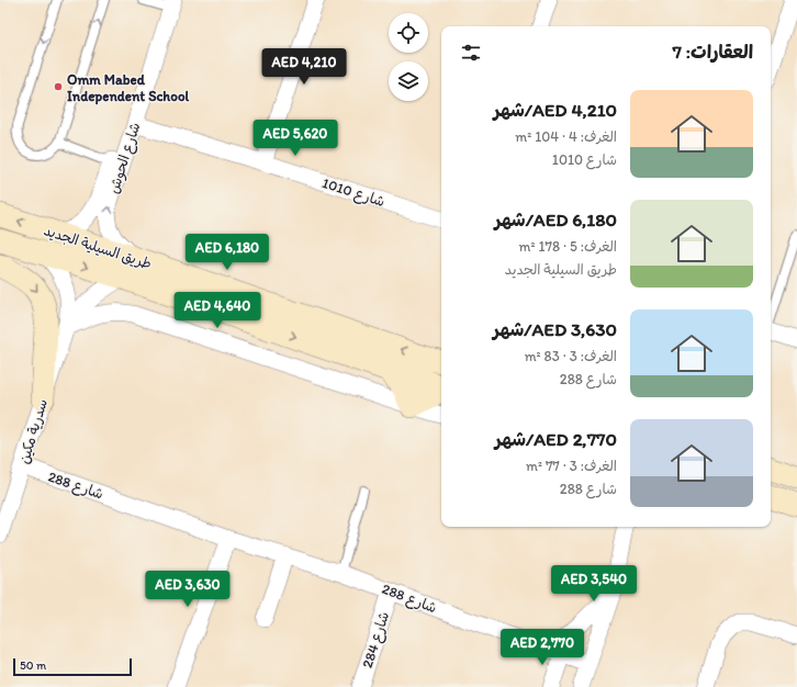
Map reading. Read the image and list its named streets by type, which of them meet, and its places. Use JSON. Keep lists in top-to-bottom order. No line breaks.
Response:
{"streets":{"street":["شارع الحوش","شارع 1010","طريق السيلية الجديد","سدرية مكين","شارع 288","شارع 284"]},"crossings":[["شارع الحوش","شارع 1010"],["شارع الحوش","طريق السيلية الجديد"],["شارع الحوش","سدرية مكين"],["طريق السيلية الجديد","سدرية مكين"],["سدرية مكين","شارع 288"],["شارع 288","شارع 284"]],"places":["Omm Mabed Independent School"],"scale_bar":"50 m","page":{"heading":"العقارات: 7","price":["AED 4,210","AED 5,620","AED 6,180","AED 4,640","AED 3,540","AED 3,630","AED 2,770"],"list":[{"name":"AED 4,210/شهر","note":"الغرف: 4 · 104 m² · شارع 1010"},{"name":"AED 6,180/شهر","note":"الغرف: 5 · 178 m² · طريق السيلية الجديد"},{"name":"AED 3,630/شهر","note":"الغرف: 3 · 83 m² · شارع 288"},{"name":"AED 2,770/شهر","note":"الغرف: 3 · 77 m² · شارع 288"}],"scale":"50 m"}}
